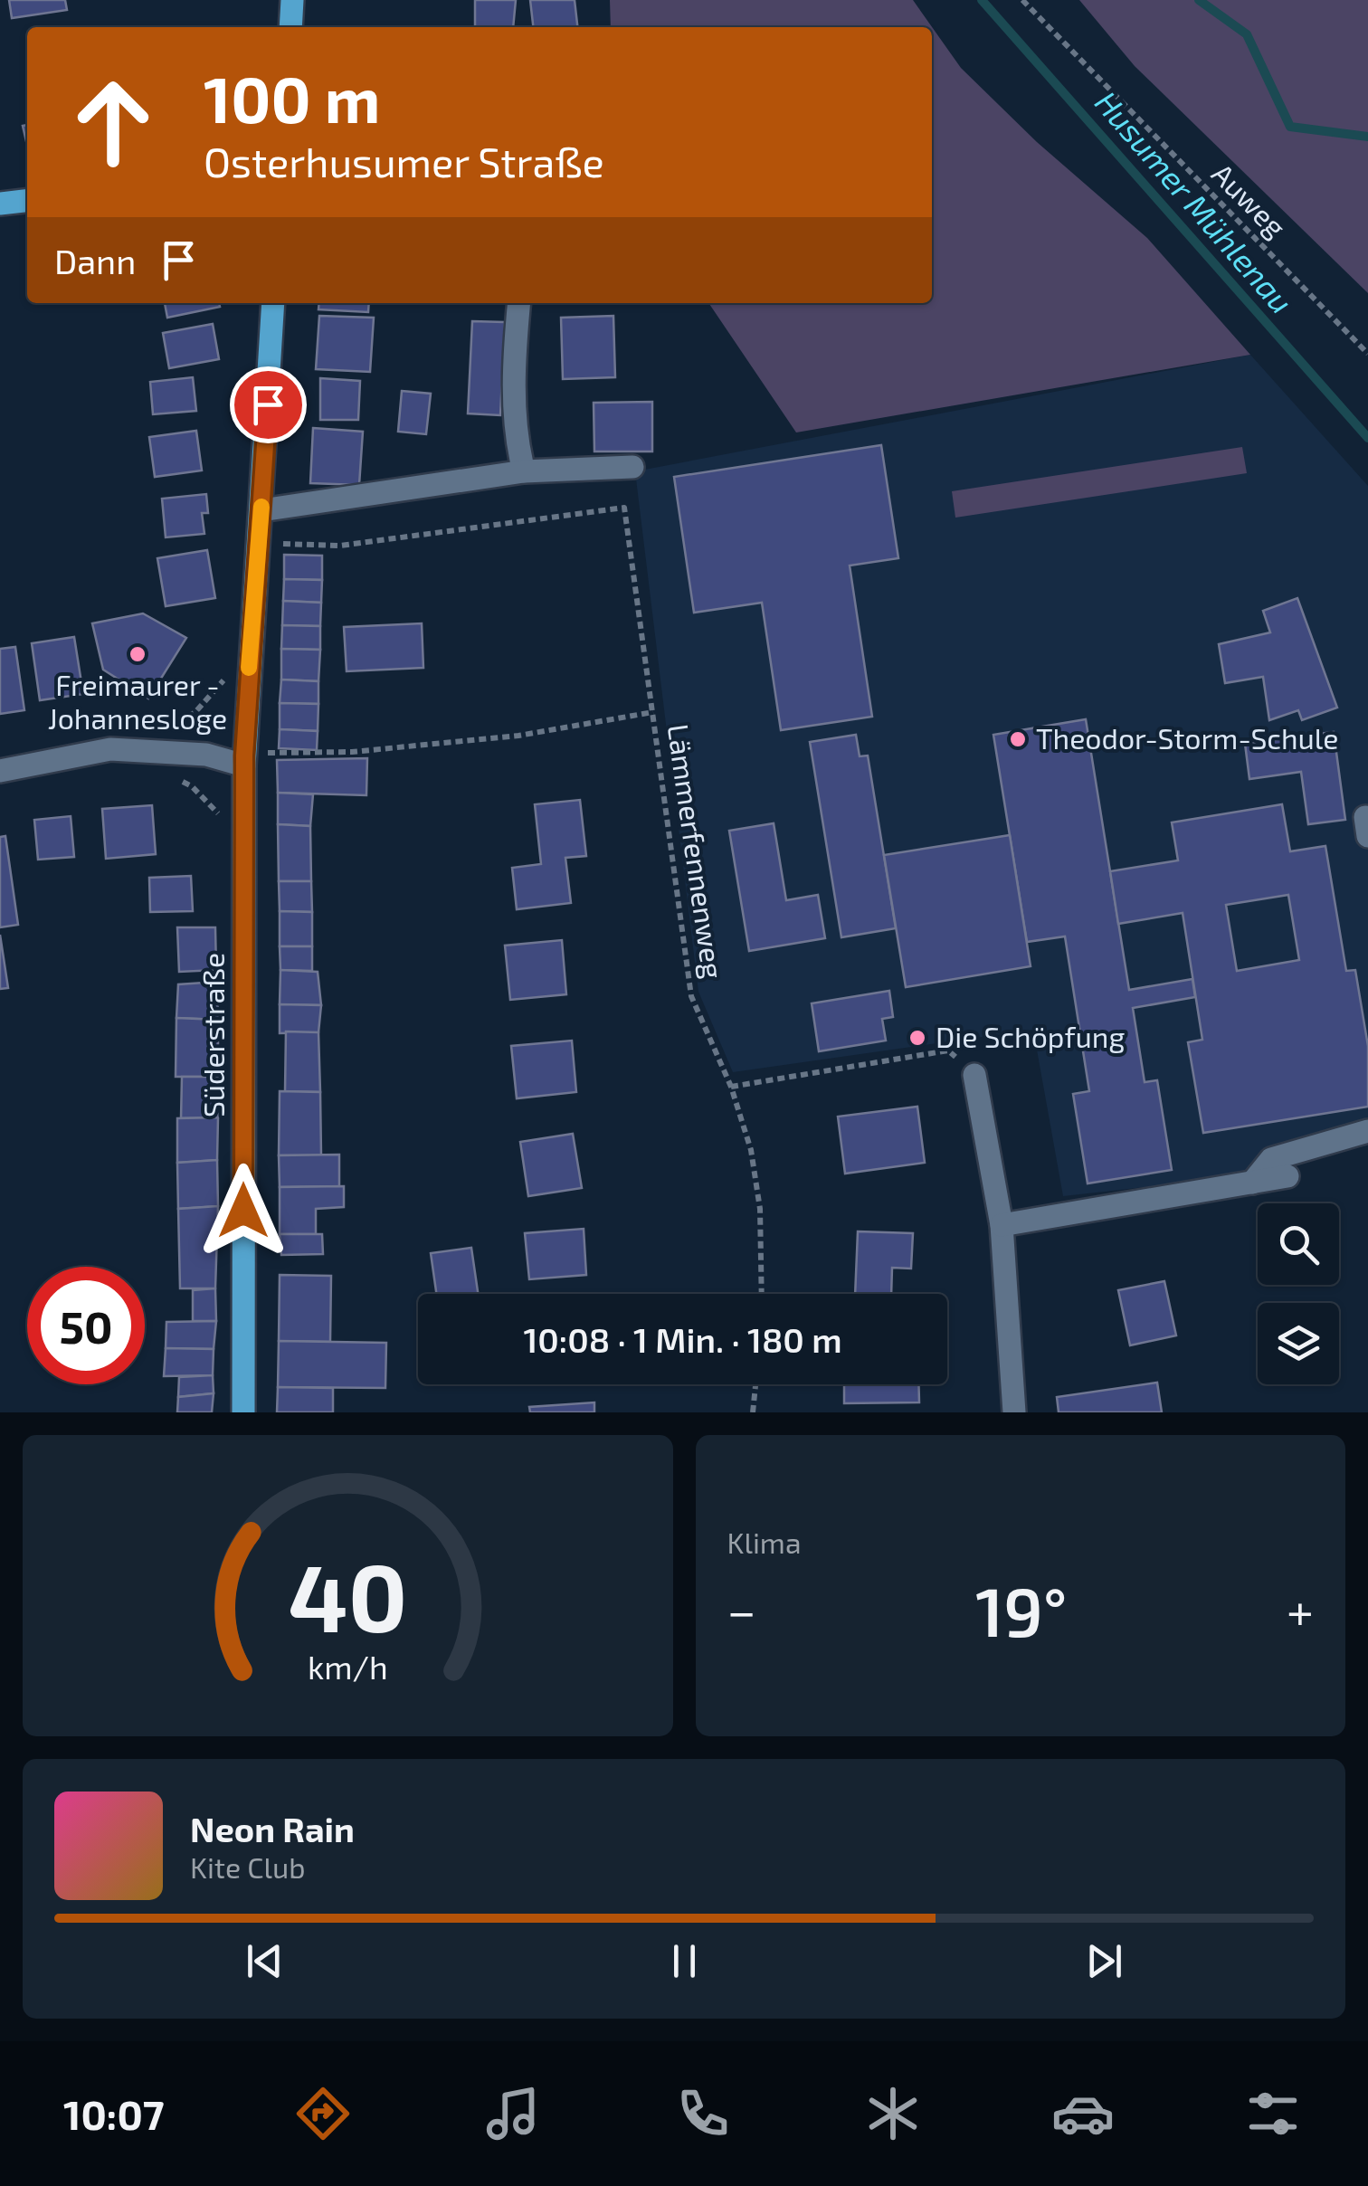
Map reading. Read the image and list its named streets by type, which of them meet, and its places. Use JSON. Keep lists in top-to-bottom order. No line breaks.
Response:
{"streets":{"main road":["Süderstraße"],"path":["Auweg","Lämmerfennenweg"]},"crossings":[["Lämmerfennenweg","Süderstraße"]],"water":["Husumer Mühlenau"],"places":["Freimaurer - Johannesloge","Theodor-Storm-Schule","Die Schöpfung"],"page":{"turn":["100 m","Osterhusumer Straße"],"then":"Dann","limit":"50","trip":"10:08 · 1 Min. · 180 m","tile":"Klima","heat":["−","19°","+"],"song":["Neon Rain","Kite Club"],"tabs":"10:07","gauge":["40","km/h"]}}
